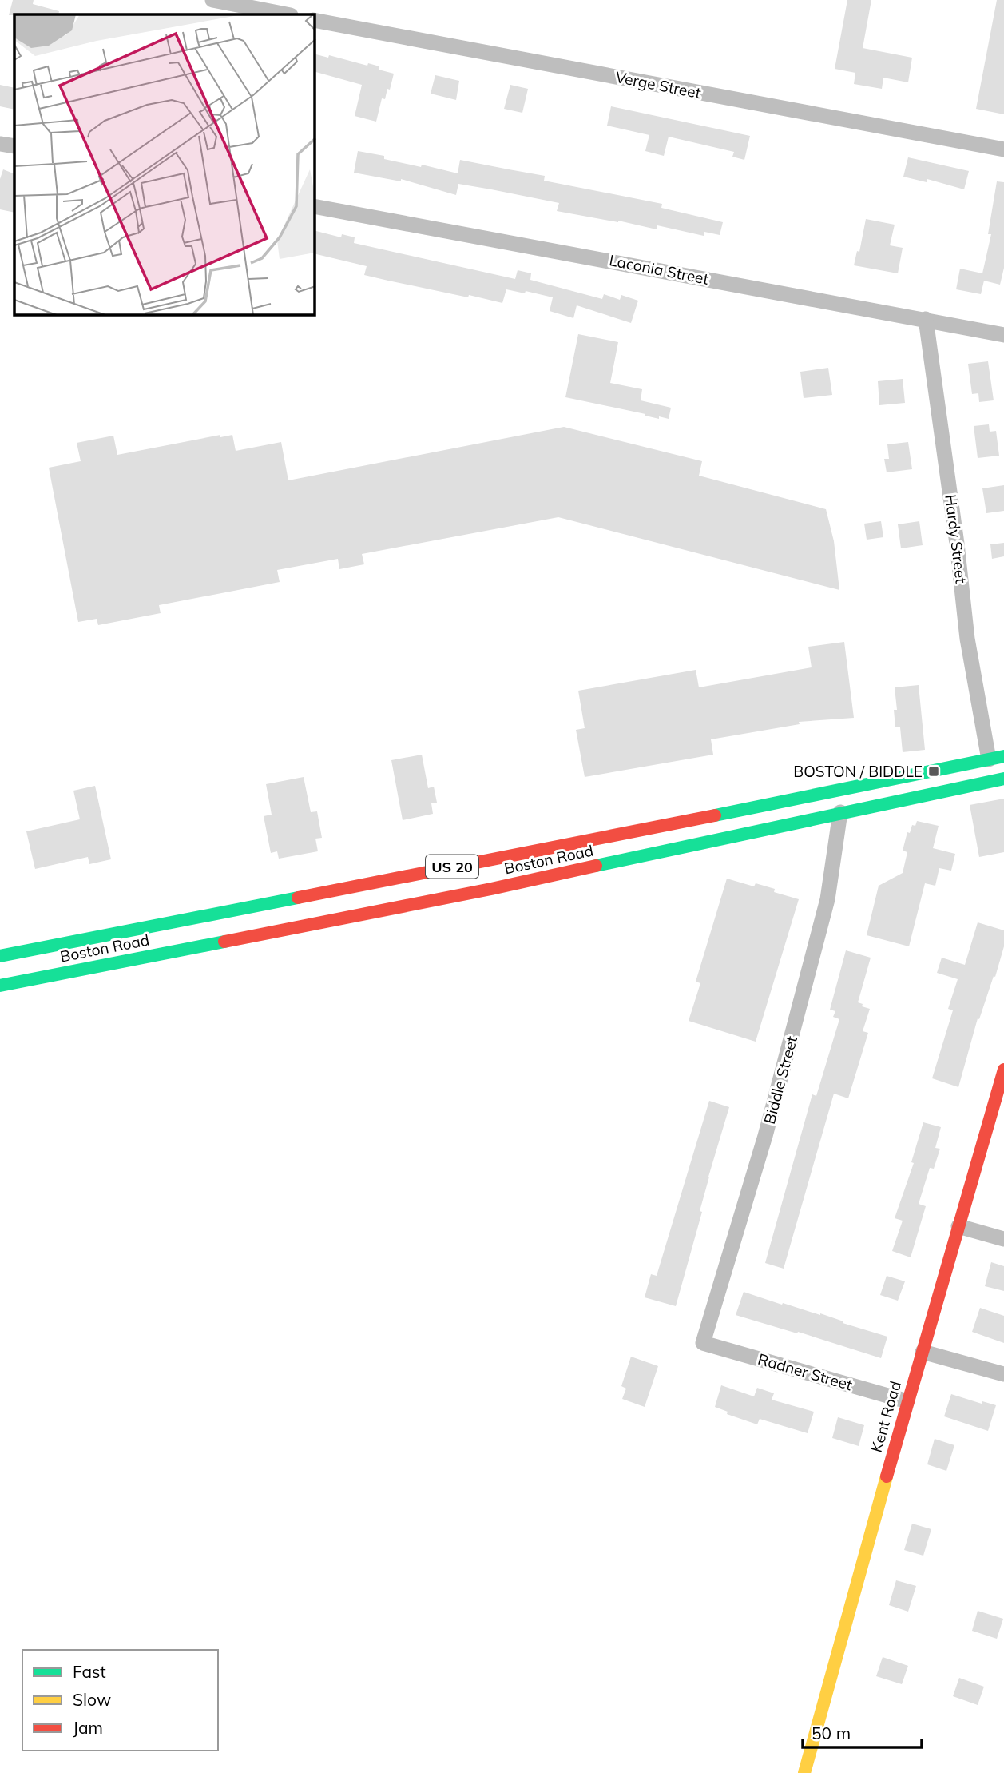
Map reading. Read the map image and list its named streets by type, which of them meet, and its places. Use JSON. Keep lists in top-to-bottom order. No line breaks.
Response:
{"streets":{"main road":["Boston Road","US 20","Kent Road"],"street":["Verge Street","Laconia Street","Hardy Street","Biddle Street","Radner Street"]},"crossings":[["Laconia Street","Hardy Street"],["Hardy Street","Boston Road"],["Boston Road","Biddle Street"],["Biddle Street","Radner Street"],["Radner Street","Kent Road"]],"places":{"transit":["BOSTON / BIDDLE"]},"legend":["Fast","Slow","Jam"],"scale_bar":"50 m"}
